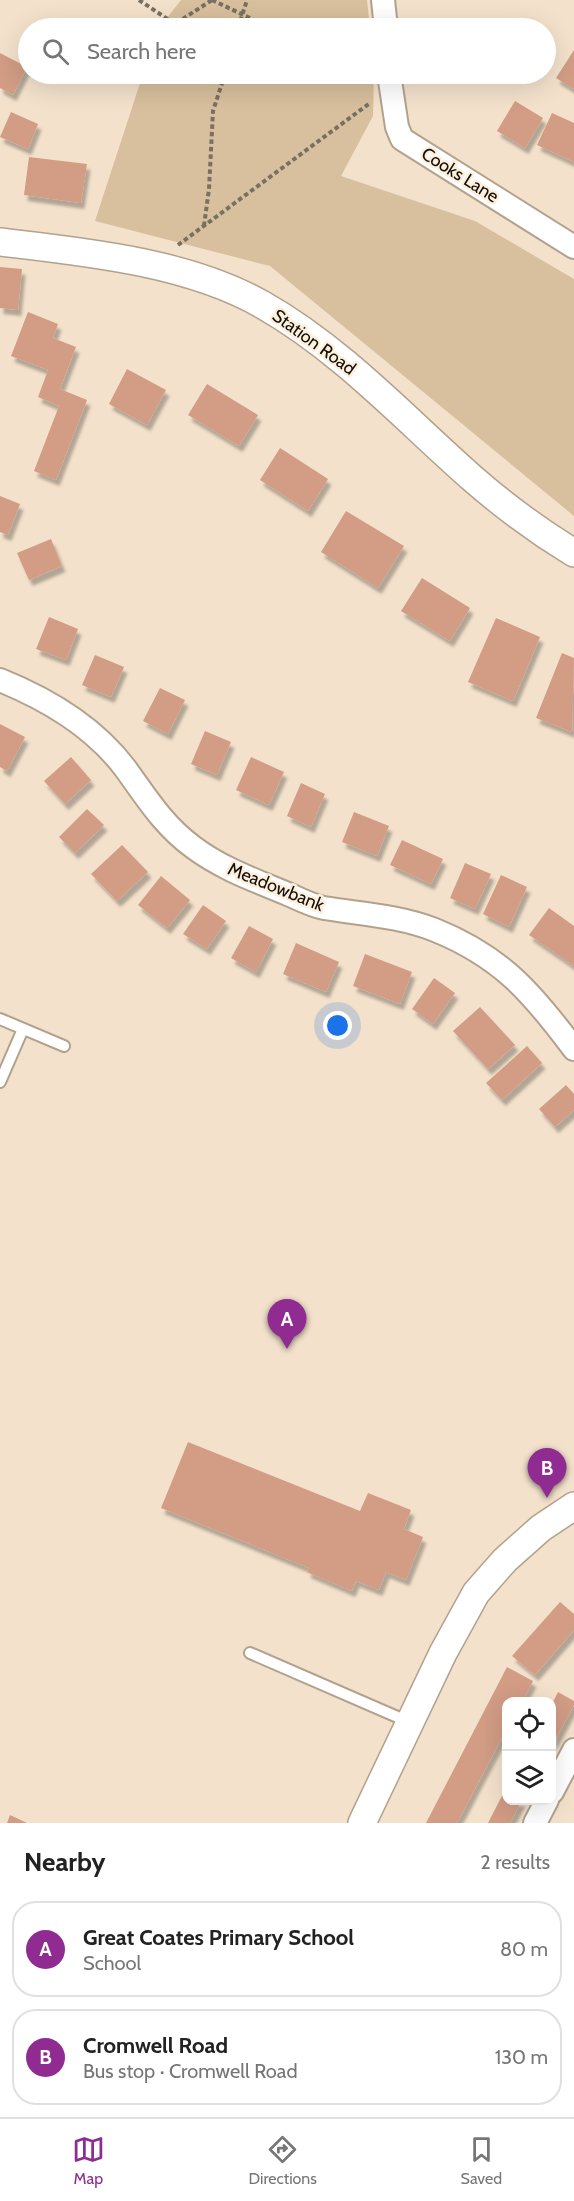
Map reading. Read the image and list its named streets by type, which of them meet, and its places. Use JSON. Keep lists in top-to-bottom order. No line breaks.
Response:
{"streets":{"street":["Cooks Lane","Station Road","Meadowbank"]},"page":{"search":"Search here","pins":["A","B"],"heading":["Nearby","2 results"],"list":[{"mark":"A","name":"Great Coates Primary School","note":"School","value":"80 m"},{"mark":"B","name":"Cromwell Road","note":"Bus stop · Cromwell Road","value":"130 m"}],"nav":["Map","Directions","Saved"]}}
